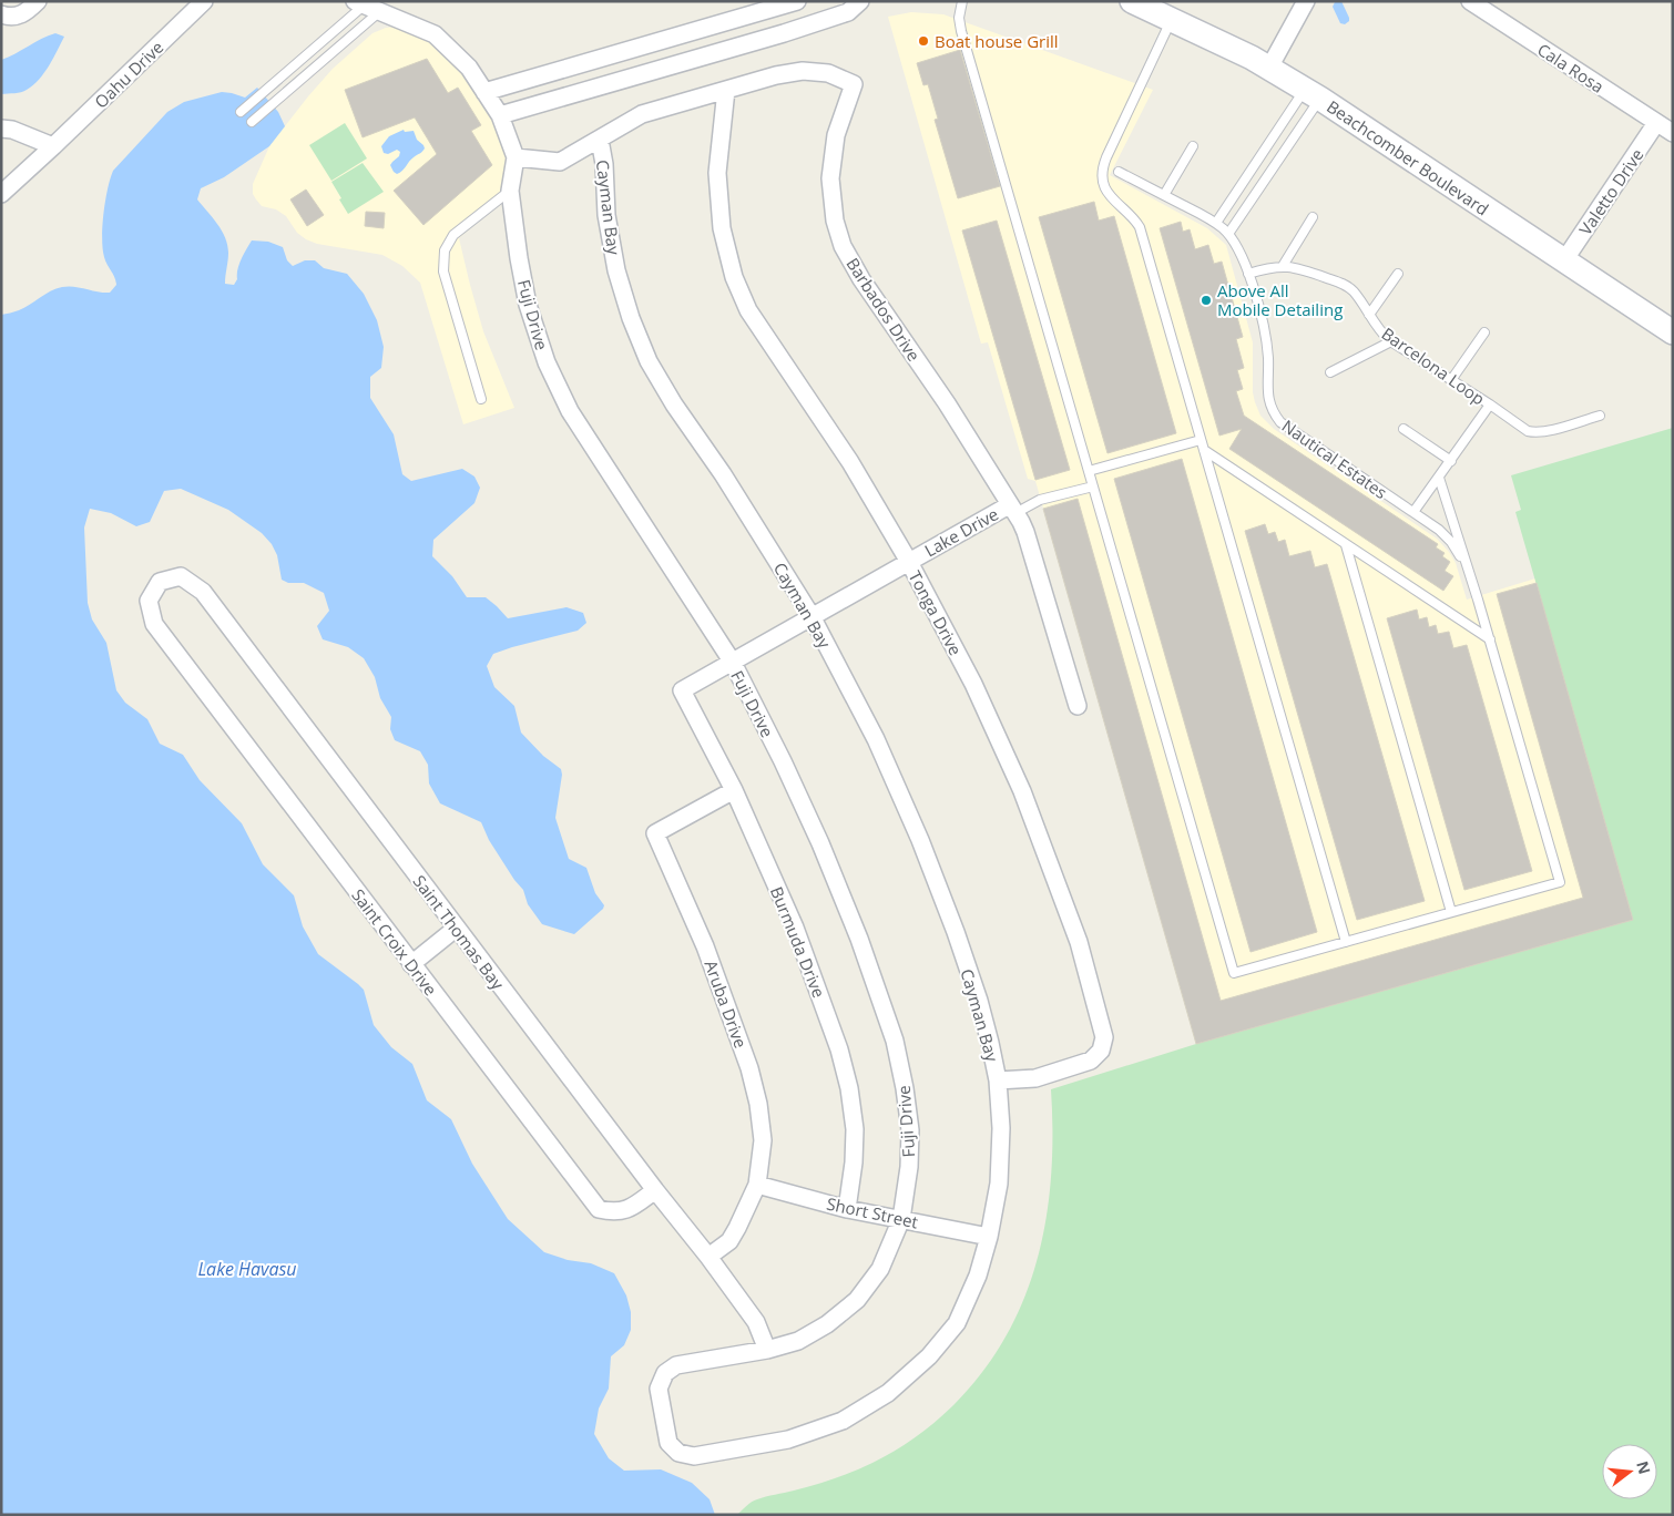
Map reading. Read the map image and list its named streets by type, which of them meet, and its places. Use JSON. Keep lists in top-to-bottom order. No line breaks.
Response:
{"streets":{"street":["Cala Rosa","Oahu Drive","Beachcomber Boulevard","Valetto Drive","Cayman Bay","Barbados Drive","Fuji Drive","Lake Drive","Tonga Drive","Saint Thomas Bay","Saint Croix Drive","Burmuda Drive","Aruba Drive","Short Street"],"lane":["Barcelona Loop","Nautical Estates"]},"crossings":[["Cala Rosa","Valetto Drive"],["Beachcomber Boulevard","Valetto Drive"],["Cayman Bay","Barbados Drive"],["Cayman Bay","Fuji Drive"],["Cayman Bay","Lake Drive"],["Cayman Bay","Tonga Drive"],["Barbados Drive","Fuji Drive"],["Barbados Drive","Lake Drive"],["Barbados Drive","Tonga Drive"],["Fuji Drive","Lake Drive"],["Fuji Drive","Tonga Drive"],["Fuji Drive","Saint Thomas Bay"],["Fuji Drive","Short Street"],["Barcelona Loop","Nautical Estates"],["Lake Drive","Tonga Drive"],["Lake Drive","Burmuda Drive"],["Saint Thomas Bay","Saint Croix Drive"],["Saint Thomas Bay","Aruba Drive"],["Burmuda Drive","Aruba Drive"],["Burmuda Drive","Short Street"],["Aruba Drive","Short Street"]],"water":["Lake Havasu"],"places":["Boat house Grill","Above All Mobile Detailing"],"north":"right"}
